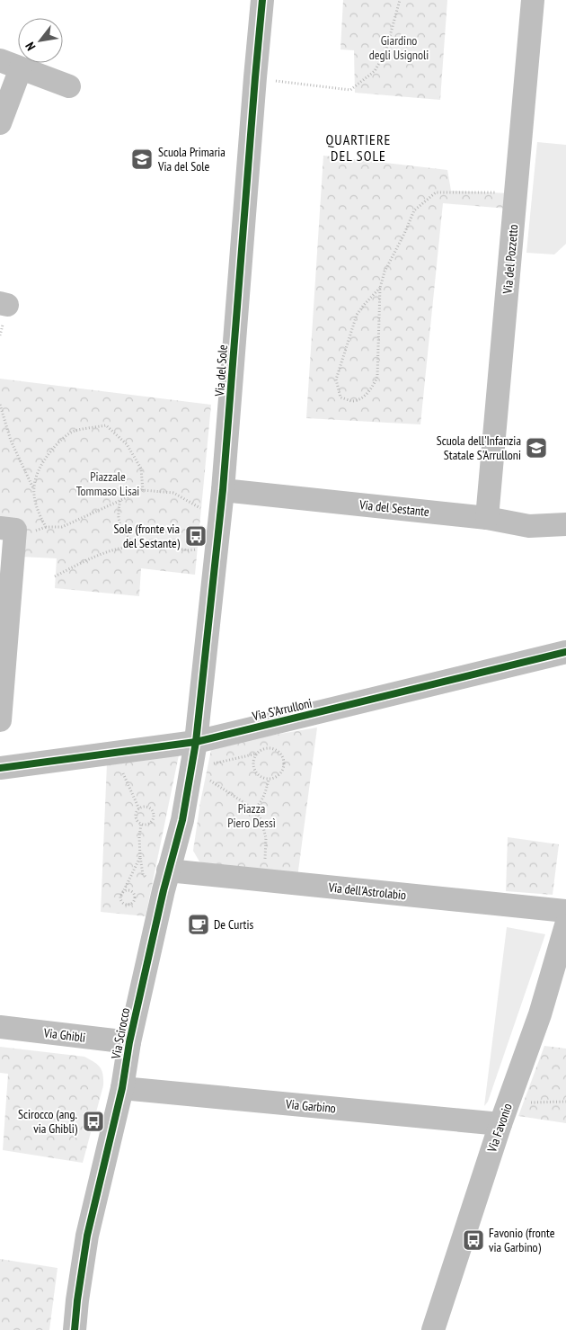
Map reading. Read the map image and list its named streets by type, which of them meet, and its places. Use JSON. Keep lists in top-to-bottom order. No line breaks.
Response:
{"streets":{"street":["Via del Pozzetto","Via del Sole","Via del Sestante","Via S'Arrulloni","Via dell'Astrolabio","Via Scirocco","Via Ghibli","Via Garbino","Via Favonio"]},"crossings":[["Via del Pozzetto","Via del Sestante"],["Via del Sole","Via del Sestante"],["Via del Sole","Via S'Arrulloni"],["Via del Sole","Via Scirocco"],["Via S'Arrulloni","Via Scirocco"],["Via dell'Astrolabio","Via Scirocco"],["Via Scirocco","Via Ghibli"],["Via Scirocco","Via Garbino"],["Via Garbino","Via Favonio"]],"districts":["QUARTIERE DEL SOLE"],"parks":["Giardino degli Usignoli","Piazzale Tommaso Lisai","Piazza Piero Dessì"],"places":{"school or university":["Scuola Primaria Via del Sole","Scuola dell'Infanzia Statale S'Arrulloni"],"bus stop":["Sole (fronte via del Sestante)","Scirocco (ang. via Ghibli)","Favonio (fronte via Garbino)"],"cafe":["De Curtis"]},"north":"bottom left"}
